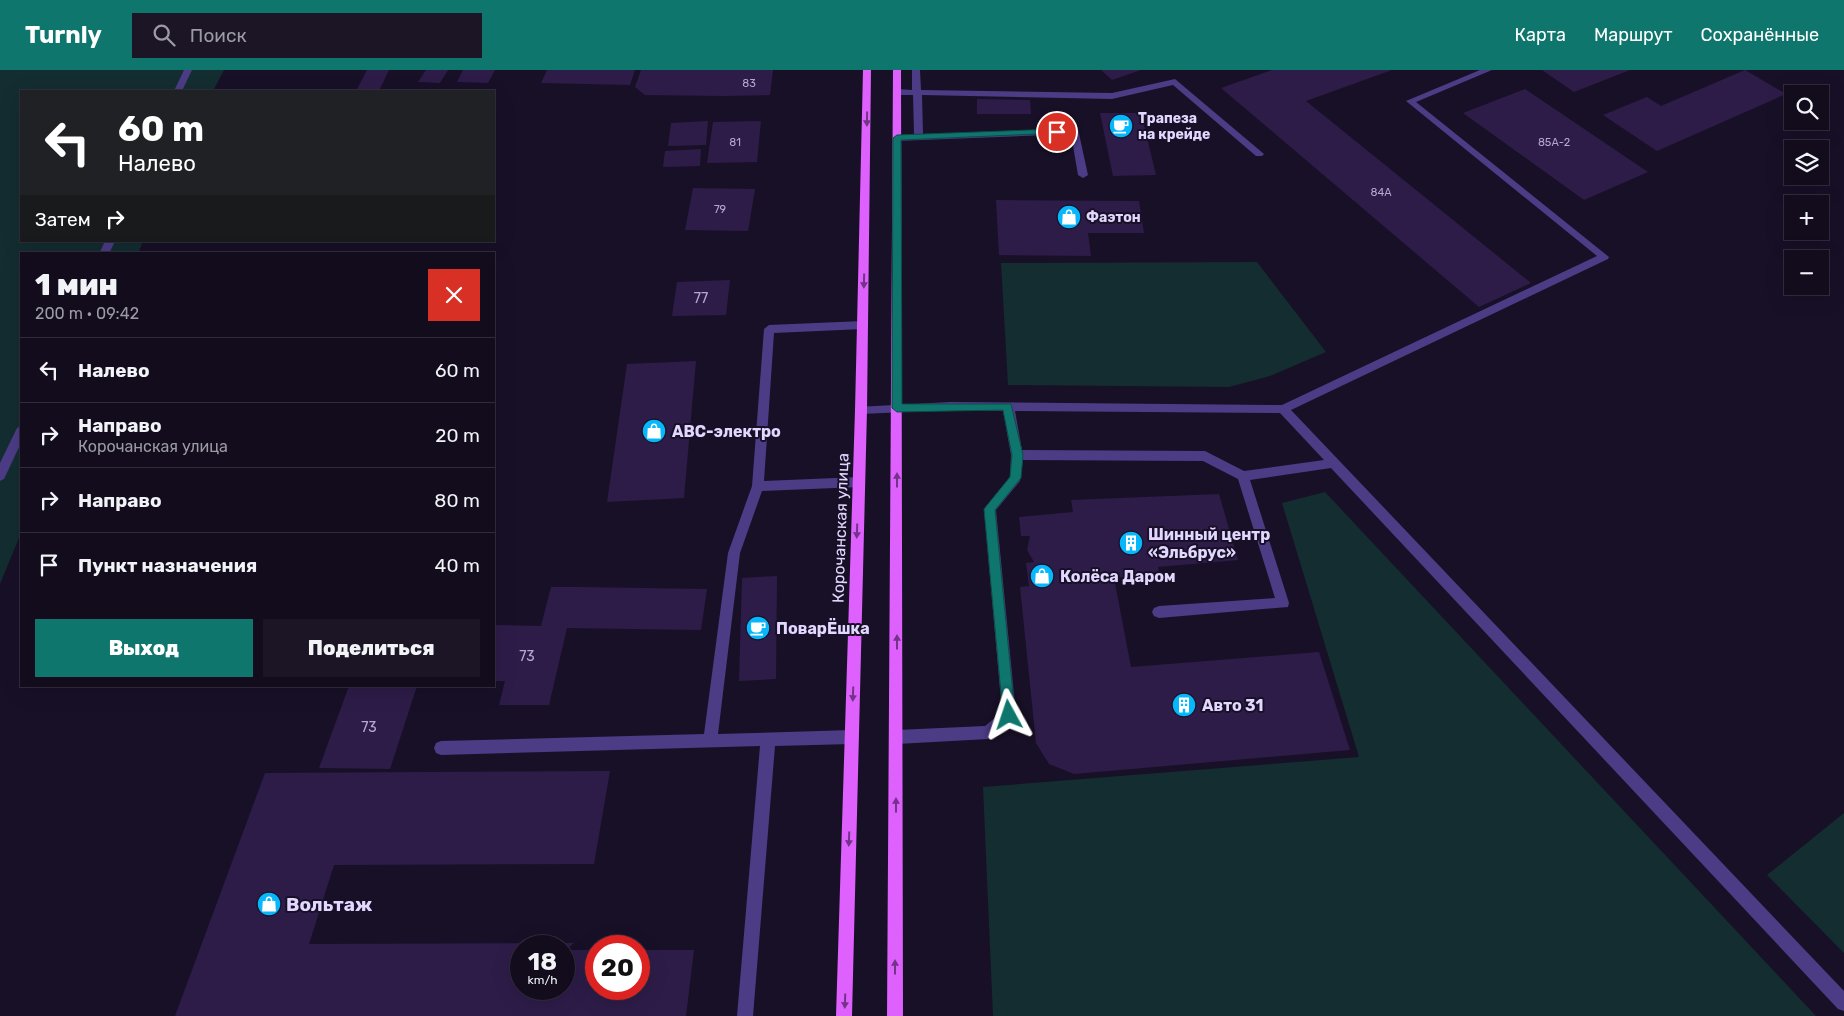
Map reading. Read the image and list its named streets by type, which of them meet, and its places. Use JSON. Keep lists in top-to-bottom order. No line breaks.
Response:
{"streets":{"main road":["Корочанская улица"]},"places":{"cafe":["Трапеза на крейде","ПоварЁшка"],"shop":["Фаэтон","АВС-электро","Колёса Даром","Вольтаж"],"building":["Шинный центр «Эльбрус»","Авто 31"]},"house_numbers":["83","81","85А-2","84А","79","77","73","73"],"page":{"header":"Turnly","search":"Поиск","nav":["Карта","Маршрут","Сохранённые"],"map_buttons":["+","−"],"turn":["60 m","Налево"],"then":"Затем","heading":["1 мин","200 m · 09:42"],"list":[{"name":"Налево","value":"60 m"},{"name":"Направо","note":"Корочанская улица","value":"20 m"},{"name":"Направо","value":"80 m"},{"name":"Пункт назначения","value":"40 m"}],"buttons":["Выход","Поделиться"],"speed":"18 km/h","limit":"20"}}
